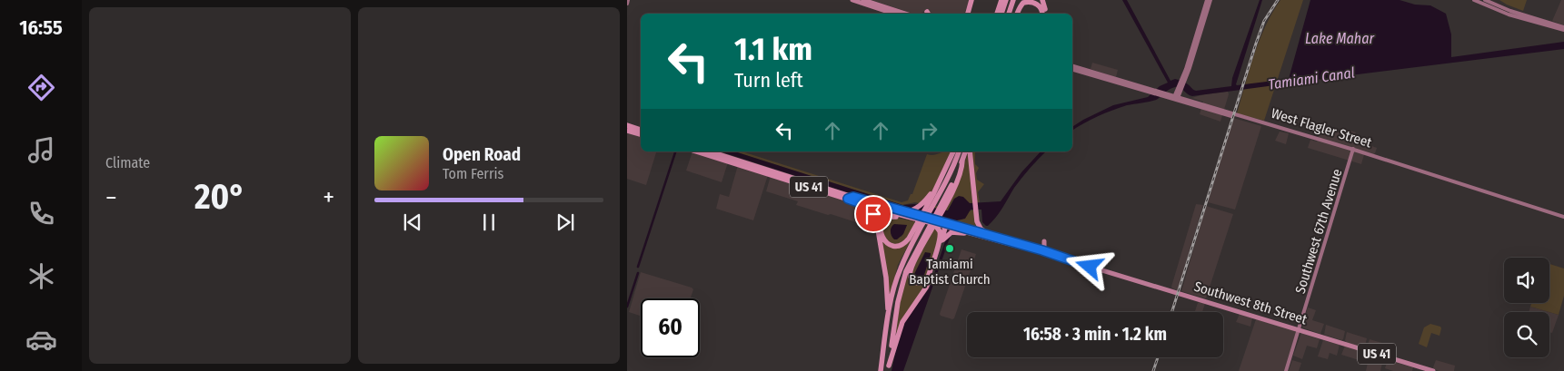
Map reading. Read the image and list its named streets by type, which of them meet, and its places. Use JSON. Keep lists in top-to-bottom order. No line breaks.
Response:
{"streets":{"highway":["US 41","Southwest 8th Street"],"main road":["West Flagler Street","Southwest 67th Avenue"]},"crossings":[["West Flagler Street","Southwest 67th Avenue"],["Southwest 67th Avenue","Southwest 8th Street"]],"water":["Lake Mahar","Tamiami Canal"],"places":["Tamiami Baptist Church"],"page":{"tabs":"16:55","tile":"Climate","turn":["1.1 km","Turn left"],"song":["Open Road","Tom Ferris"],"heat":["−","20°","+"],"limit":"60","trip":"16:58 · 3 min · 1.2 km"}}
